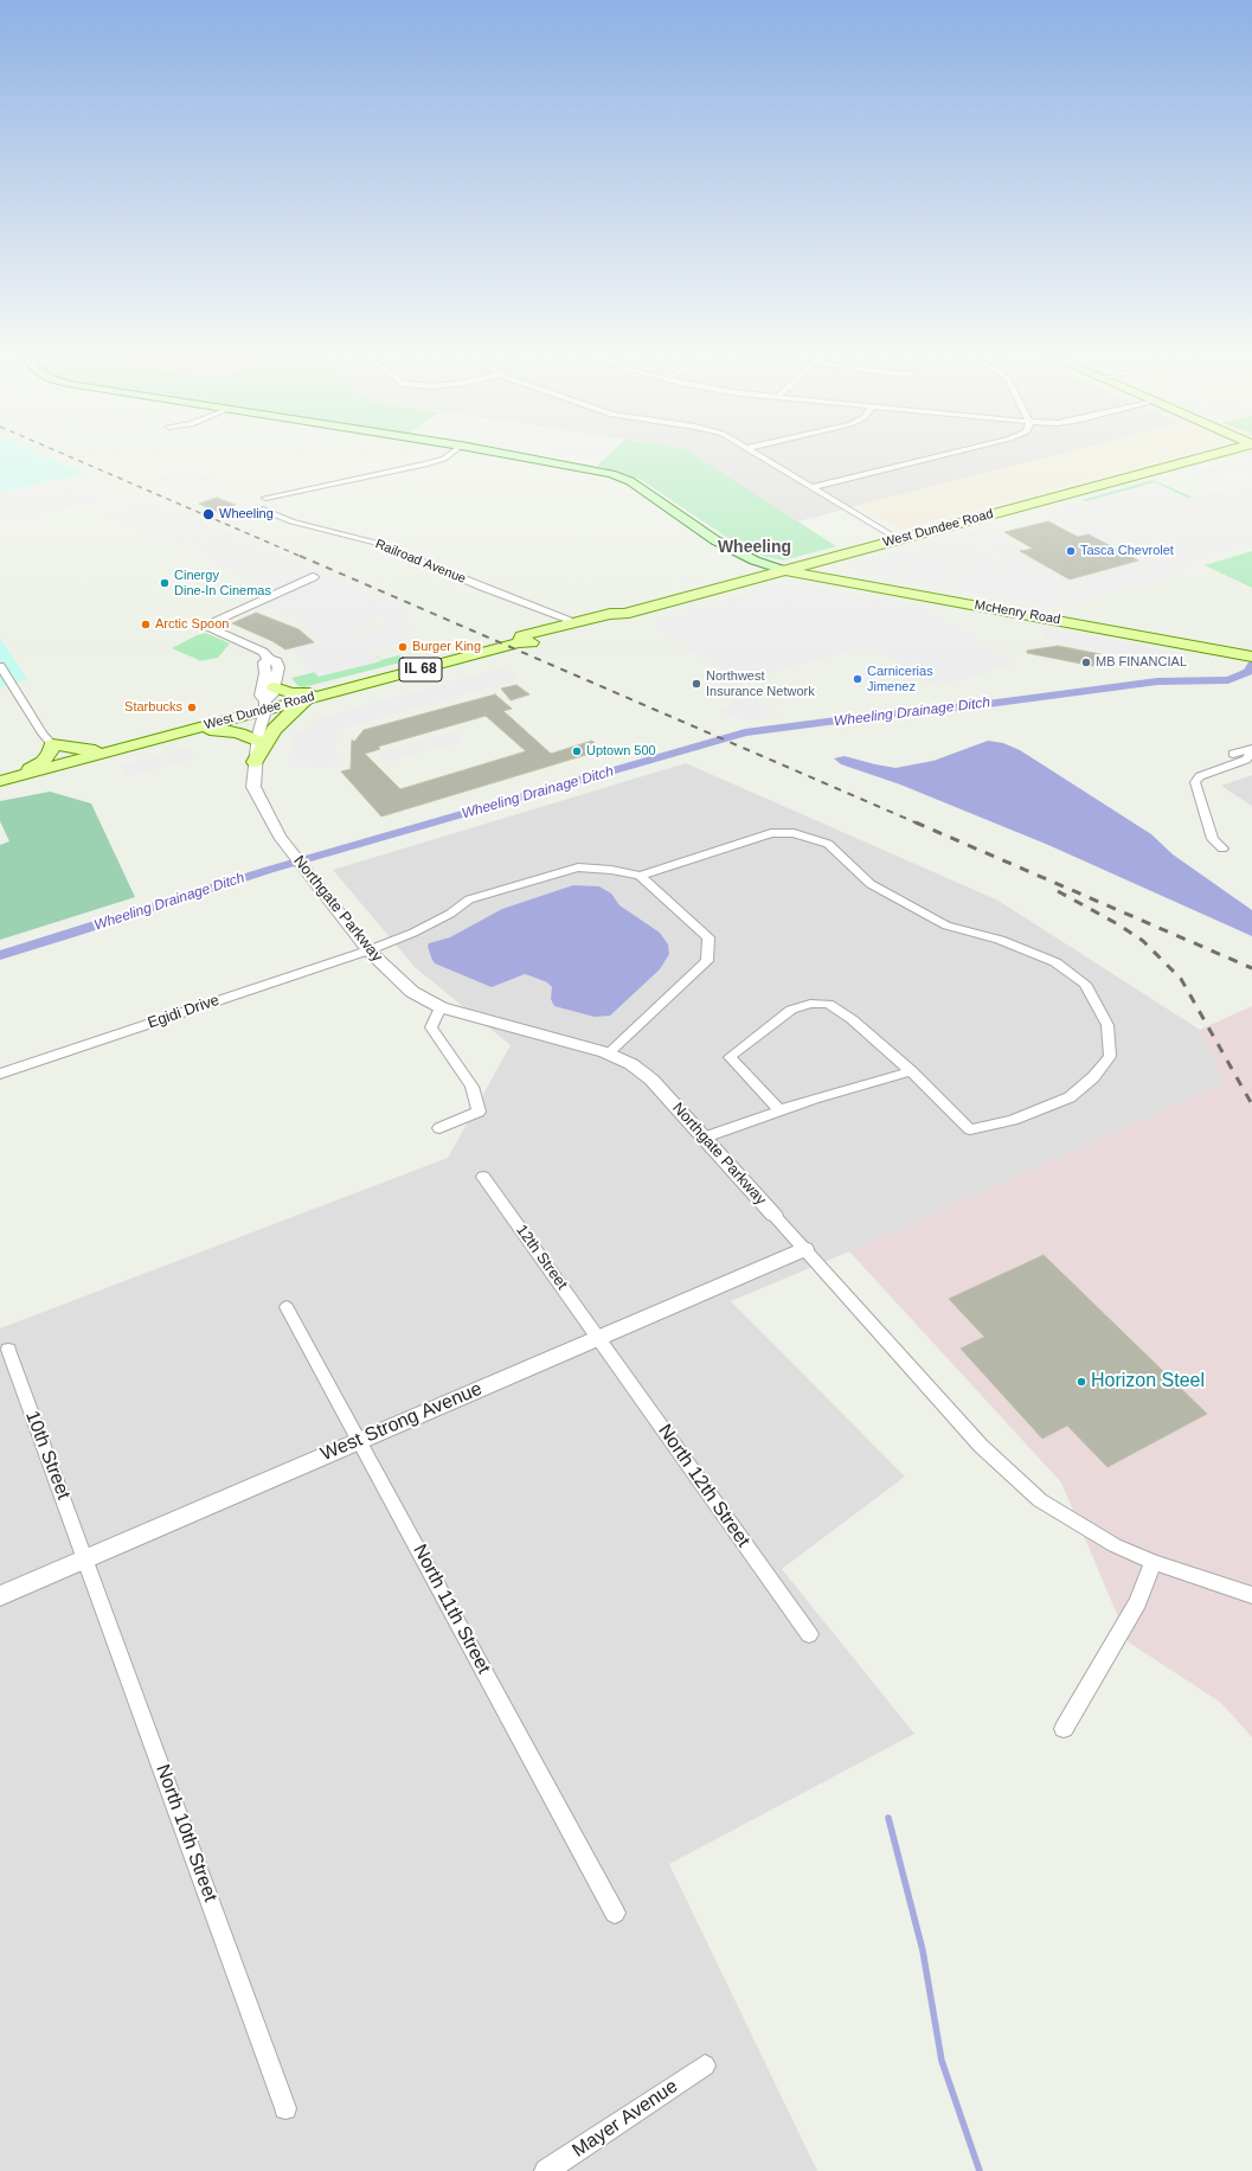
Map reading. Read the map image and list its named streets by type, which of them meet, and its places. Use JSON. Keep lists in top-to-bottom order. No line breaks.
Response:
{"streets":{"main road":["West Dundee Road","McHenry Road","IL 68"],"street":["Railroad Avenue","Northgate Parkway","Egidi Drive","12th Street","West Strong Avenue","10th Street","North 12th Street","North 11th Street","North 10th Street","Mayer Avenue"]},"crossings":[["West Dundee Road","Railroad Avenue"],["West Dundee Road","McHenry Road"],["West Dundee Road","Northgate Parkway"],["Northgate Parkway","Egidi Drive"],["Northgate Parkway","West Strong Avenue"],["12th Street","West Strong Avenue"],["12th Street","North 12th Street"],["West Strong Avenue","10th Street"],["West Strong Avenue","North 12th Street"],["West Strong Avenue","North 11th Street"],["West Strong Avenue","North 10th Street"],["10th Street","North 10th Street"]],"districts":["Wheeling"],"water":["Wheeling Drainage Ditch"],"places":["Wheeling","Tasca Chevrolet","Cinergy Dine-In Cinemas","Arctic Spoon","Burger King","MB FINANCIAL","Carnicerias Jimenez","Northwest Insurance Network","Starbucks","Uptown 500","Horizon Steel"]}
